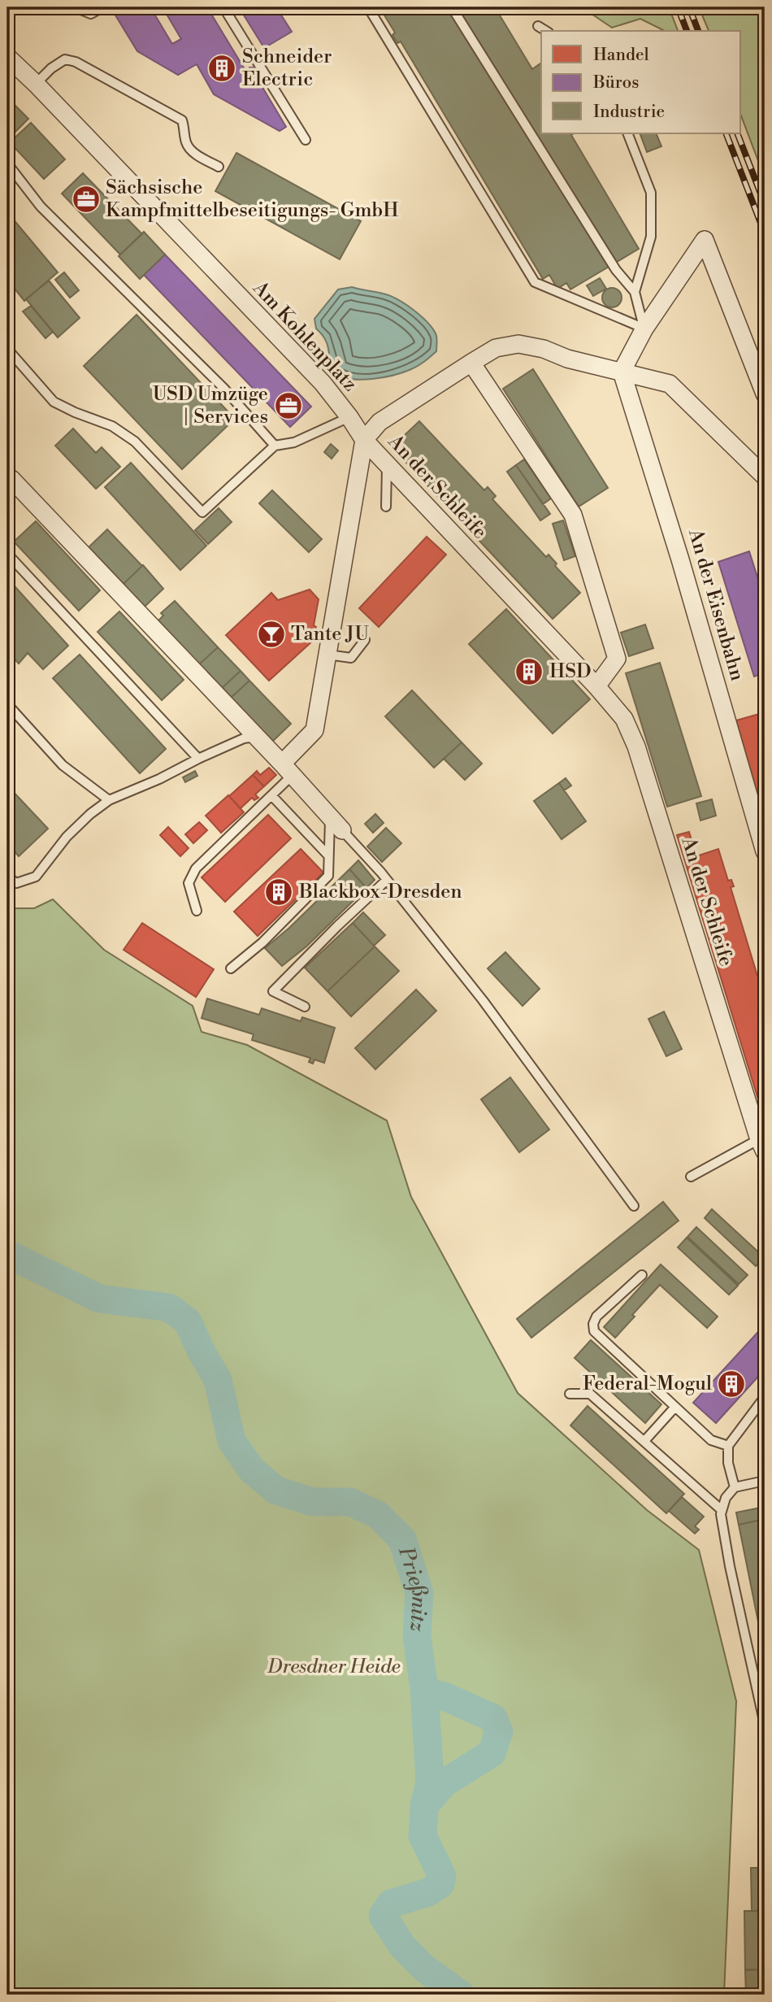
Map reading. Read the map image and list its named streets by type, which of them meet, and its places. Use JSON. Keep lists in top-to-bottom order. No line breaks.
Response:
{"streets":{"street":["Am Kohlenplatz","An der Schleife","An der Eisenbahn"]},"crossings":[["Am Kohlenplatz","An der Schleife"]],"water":["Prießnitz"],"parks":["Dresdner Heide"],"places":{"building":["Schneider Electric","HSD","Blackbox-Dresden","Federal-Mogul"],"office":["Sächsische Kampfmittelbeseitigungs- GmbH","USD Umzüge | Services"],"bar":["Tante JU"]},"legend":["Handel","Büros","Industrie"]}
